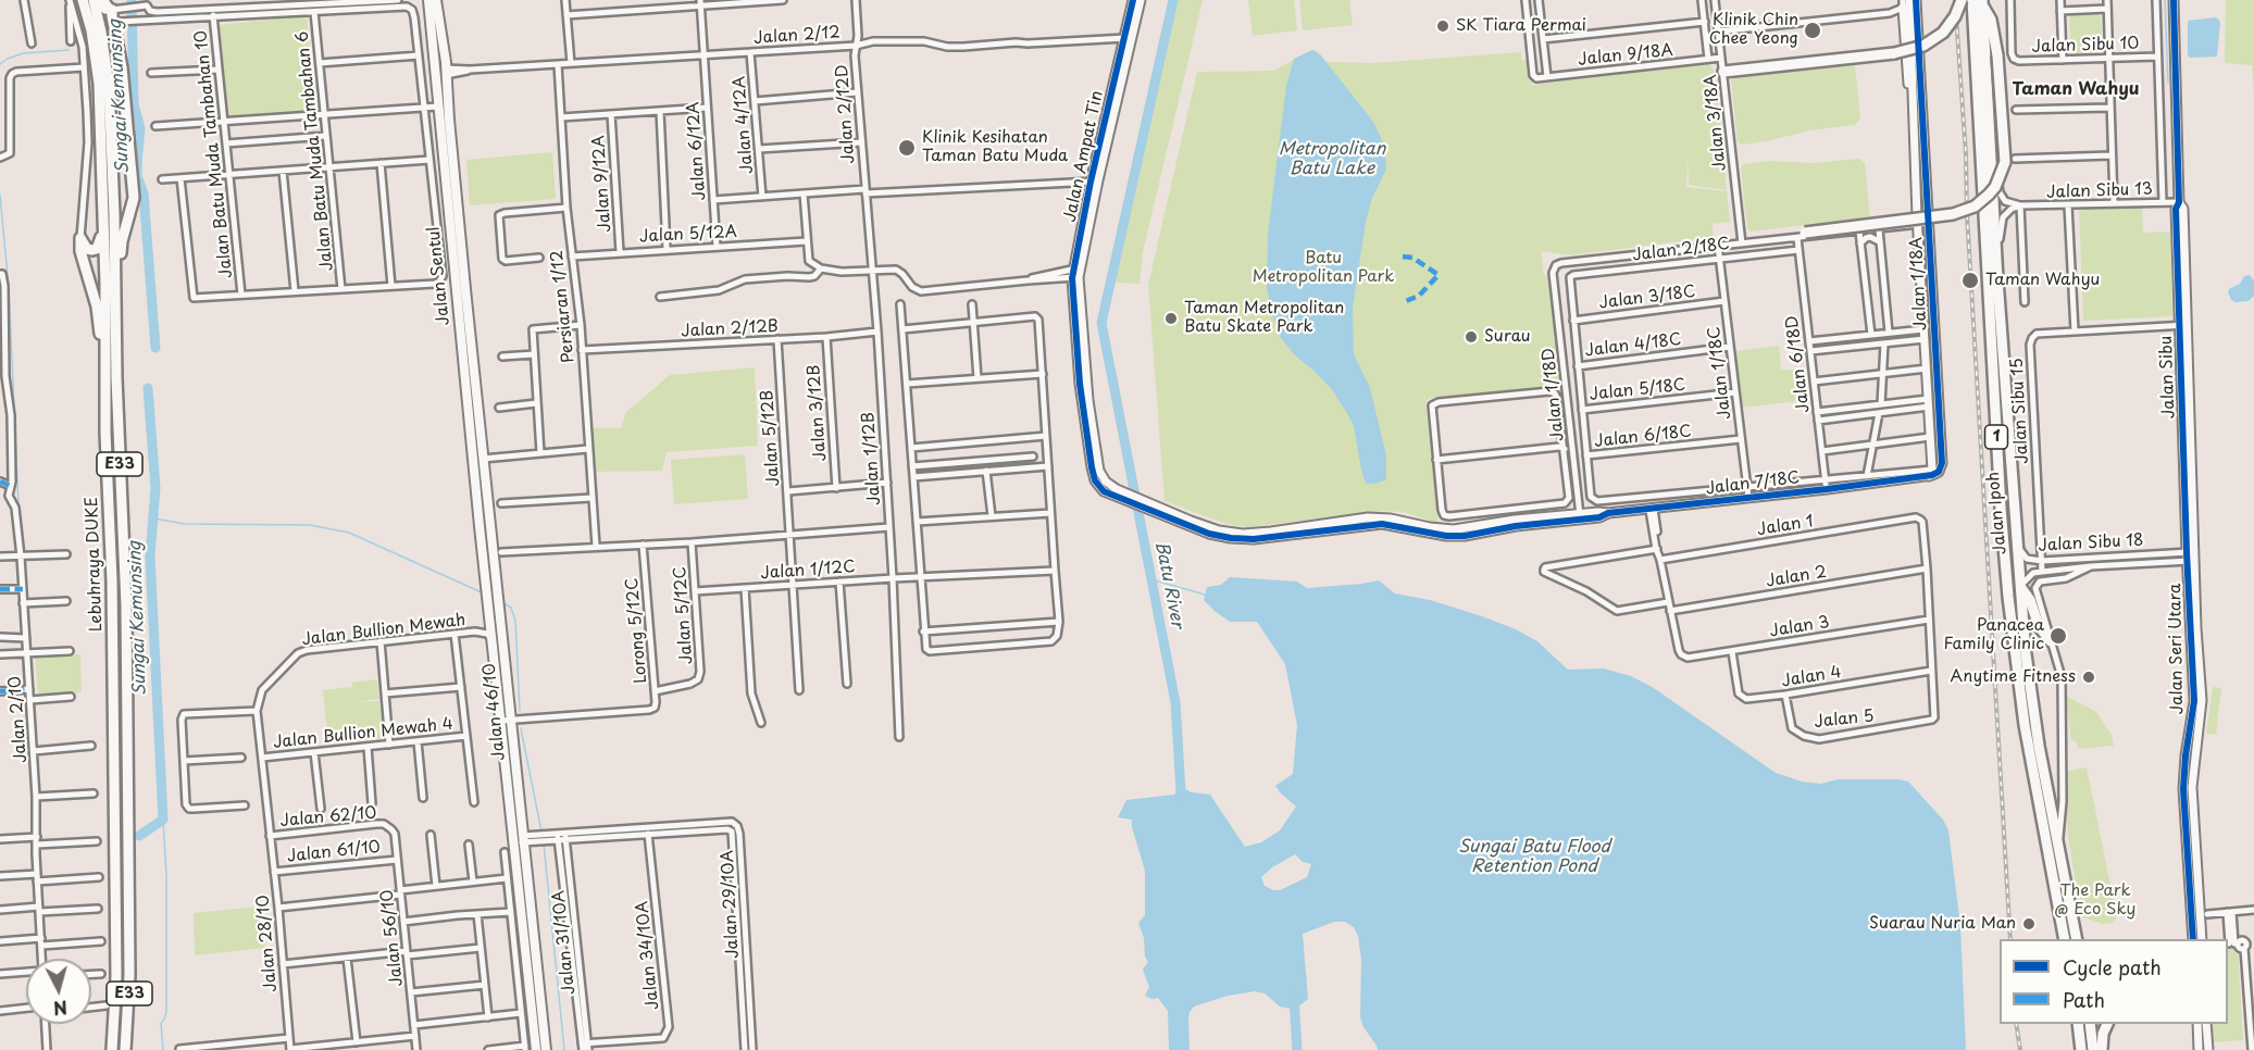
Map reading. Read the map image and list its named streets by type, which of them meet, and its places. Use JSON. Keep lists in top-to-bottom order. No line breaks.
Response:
{"streets":{"highway":["1","E33","Jalan Ipoh","Lebuhraya DUKE"],"main road":["Jalan Sentul","Jalan 46/10"],"street":["Jalan 2/12","Jalan Sibu 10","Jalan 9/18A","Jalan 2/12D","Jalan 3/18A","Jalan 4/12A","Jalan Batu Muda Tambahan 6","Jalan 6/12A","Jalan Batu Muda Tambahan 10","Jalan Ampat Tin","Jalan 9/12A","Jalan Sibu 13","Jalan 5/12A","Jalan 2/18C","Jalan 1/18A","Jalan 3/18C","Persiaran 1/12","Jalan 2/12B","Jalan 4/18C","Jalan 6/18D","Jalan 1/18C","Jalan Sibu","Jalan 5/18C","Jalan 1/18D","Jalan Sibu 15","Jalan 3/12B","Jalan 6/18C","Jalan 5/12B","Jalan 1/12B","Jalan 7/18C","Jalan 1","Jalan Sibu 18","Jalan 1/12C","Jalan 2","Jalan 5/12C","Jalan 3","Jalan Bullion Mewah","Lorong 5/12C","Jalan Seri Utara","Jalan 4","Jalan 2/10","Jalan 5","Jalan Bullion Mewah 4","Jalan 62/10","Jalan 61/10","Jalan 29/10A","Jalan 56/10","Jalan 31/10A","Jalan 28/10","Jalan 34/10A"]},"crossings":[["Jalan 2/12","Jalan 2/12D"],["Jalan 2/12","Jalan 4/12A"],["Jalan 2/12","Jalan 6/12A"],["Jalan 2/12","Jalan Ampat Tin"],["Jalan 2/12","Persiaran 1/12"],["Jalan 9/18A","Jalan 3/18A"],["Jalan 2/12D","Jalan 1/12B"],["Jalan 6/12A","Jalan 5/12A"],["Jalan Ampat Tin","Jalan 1/18D"],["Jalan Ampat Tin","Jalan 7/18C"],["Jalan 9/12A","Jalan 5/12A"],["Jalan Sibu 13","Jalan Sibu"],["Jalan 5/12A","Persiaran 1/12"],["Jalan 2/18C","Jalan 3/18C"],["Jalan 2/18C","Jalan 6/18D"],["Jalan 2/18C","Jalan 1/18C"],["Jalan Sentul","Jalan 46/10"],["Jalan 1/18A","Jalan 7/18C"],["Jalan 3/18C","Jalan 1/18C"],["Persiaran 1/12","Jalan 2/12B"],["Jalan 2/12B","Jalan 3/12B"],["Jalan 2/12B","Jalan 5/12B"],["Jalan 2/12B","Jalan 1/12B"],["Jalan 4/18C","Jalan 1/18C"],["Jalan 6/18D","Jalan 7/18C"],["Jalan 1/18C","Jalan 5/18C"],["Jalan 1/18C","Jalan 1/18D"],["Jalan 1/18C","Jalan 6/18C"],["Jalan 1/18C","Jalan 7/18C"],["Jalan Sibu","Jalan Sibu 15"],["Jalan Sibu","Jalan Sibu 18"],["Jalan Sibu","Jalan Seri Utara"],["Jalan 1/18D","Jalan 7/18C"],["Jalan Sibu 15","Jalan Sibu 18"],["Jalan 6/18C","Jalan 7/18C"],["Jalan 5/12B","Jalan 1/12C"],["Jalan 1/12B","Jalan 1/12C"],["Jalan Ipoh","Jalan Sibu 18"],["Jalan 1","Jalan 2"],["Jalan Sibu 18","Jalan Seri Utara"],["Jalan 1/12C","Jalan 5/12C"],["Jalan 2","Jalan 3"],["Jalan 5/12C","Lorong 5/12C"],["Jalan 3","Jalan 4"],["Jalan Bullion Mewah","Jalan 46/10"],["Lorong 5/12C","Jalan 46/10"],["Jalan 4","Jalan 5"],["Jalan 46/10","Jalan 29/10A"],["Jalan 62/10","Jalan 56/10"],["Jalan 62/10","Jalan 28/10"],["Jalan 61/10","Jalan 56/10"],["Jalan 61/10","Jalan 28/10"],["Jalan 29/10A","Jalan 31/10A"],["Jalan 29/10A","Jalan 34/10A"],["Jalan 31/10A","Jalan 34/10A"]],"districts":["Taman Wahyu"],"water":["Sungai Kemunsing","Metropolitan Batu Lake","Batu River","Sungai Batu Flood Retention Pond"],"parks":["Batu Metropolitan Park","The Park @ Eco Sky"],"places":["SK Tiara Permai","Klinik Chin Chee Yeong","Klinik Kesihatan Taman Batu Muda","Taman Wahyu","Taman Metropolitan Batu Skate Park","Surau","Panacea Family Clinic","Anytime Fitness","Suarau Nuria Man"],"legend":["Cycle path","Path"],"north":"bottom"}
